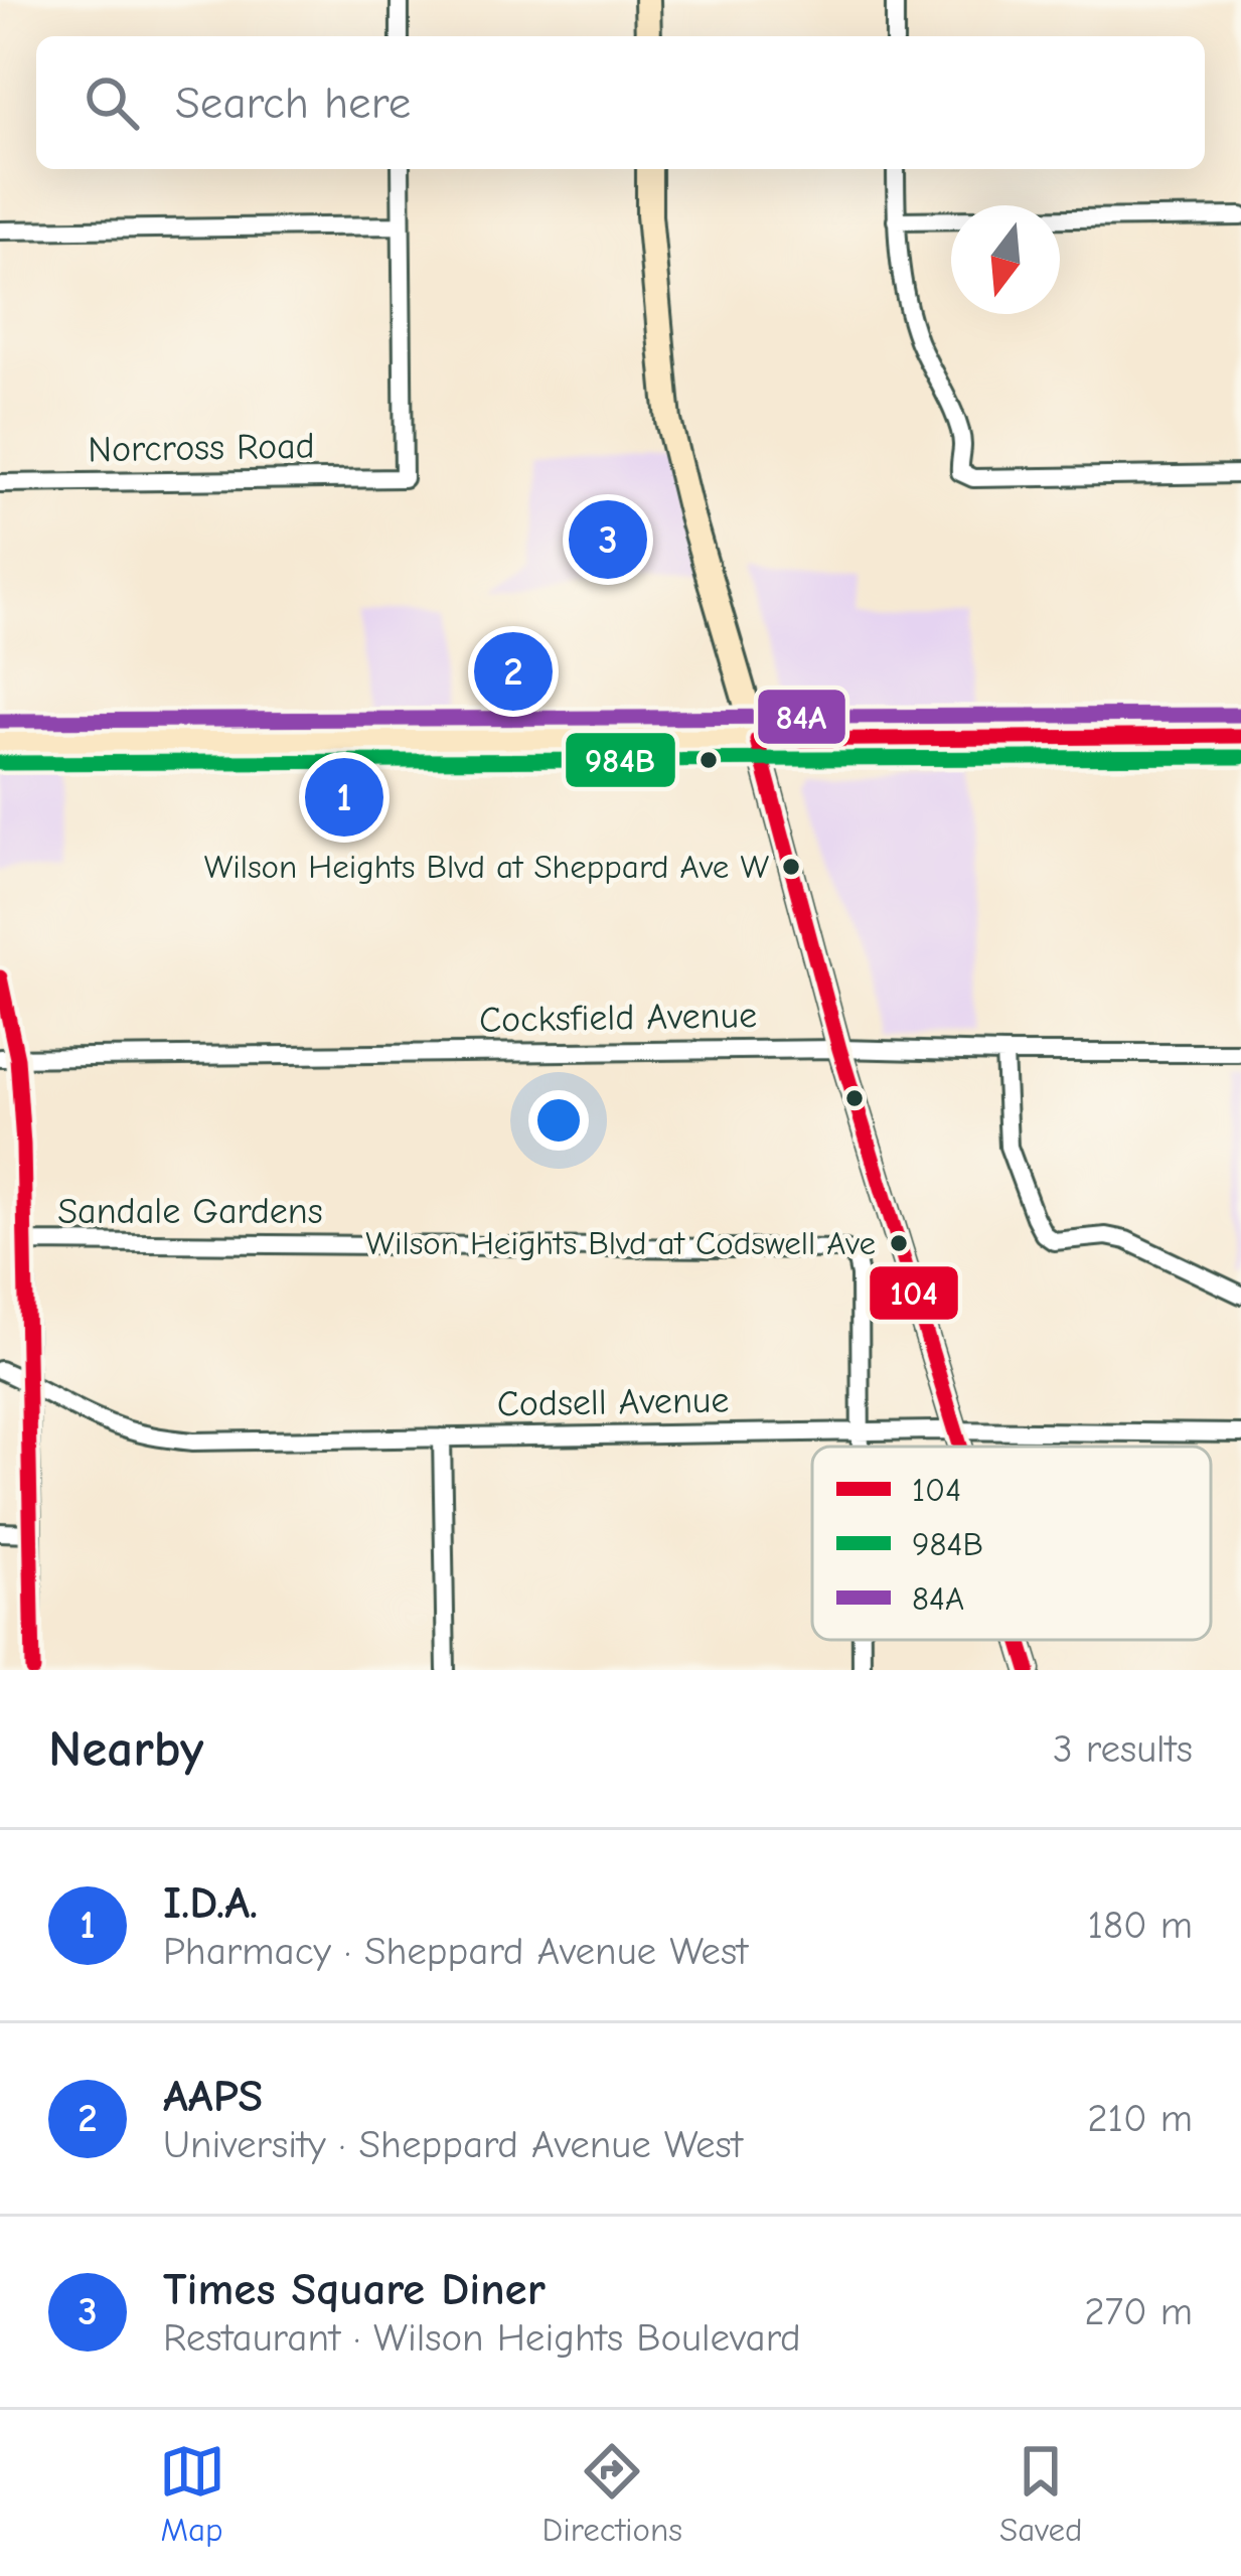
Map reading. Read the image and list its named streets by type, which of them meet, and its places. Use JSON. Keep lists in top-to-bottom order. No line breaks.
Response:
{"streets":{"street":["Norcross Road","Cocksfield Avenue","Sandale Gardens","Codsell Avenue"]},"crossings":[["Sandale Gardens","Codsell Avenue"]],"places":["Wilson Heights Blvd at Sheppard Ave W","Wilson Heights Blvd at Codswell Ave"],"lines":["transit line 84A","transit line 104","transit line 984B"],"legend":["104","984B","84A"],"north":"bottom","page":{"search":"Search here","pins":["3","2","1"],"heading":["Nearby","3 results"],"list":[{"mark":"1","name":"I.D.A.","note":"Pharmacy · Sheppard Avenue West","value":"180 m"},{"mark":"2","name":"AAPS","note":"University · Sheppard Avenue West","value":"210 m"},{"mark":"3","name":"Times Square Diner","note":"Restaurant · Wilson Heights Boulevard","value":"270 m"}],"nav":["Map","Directions","Saved"]}}
